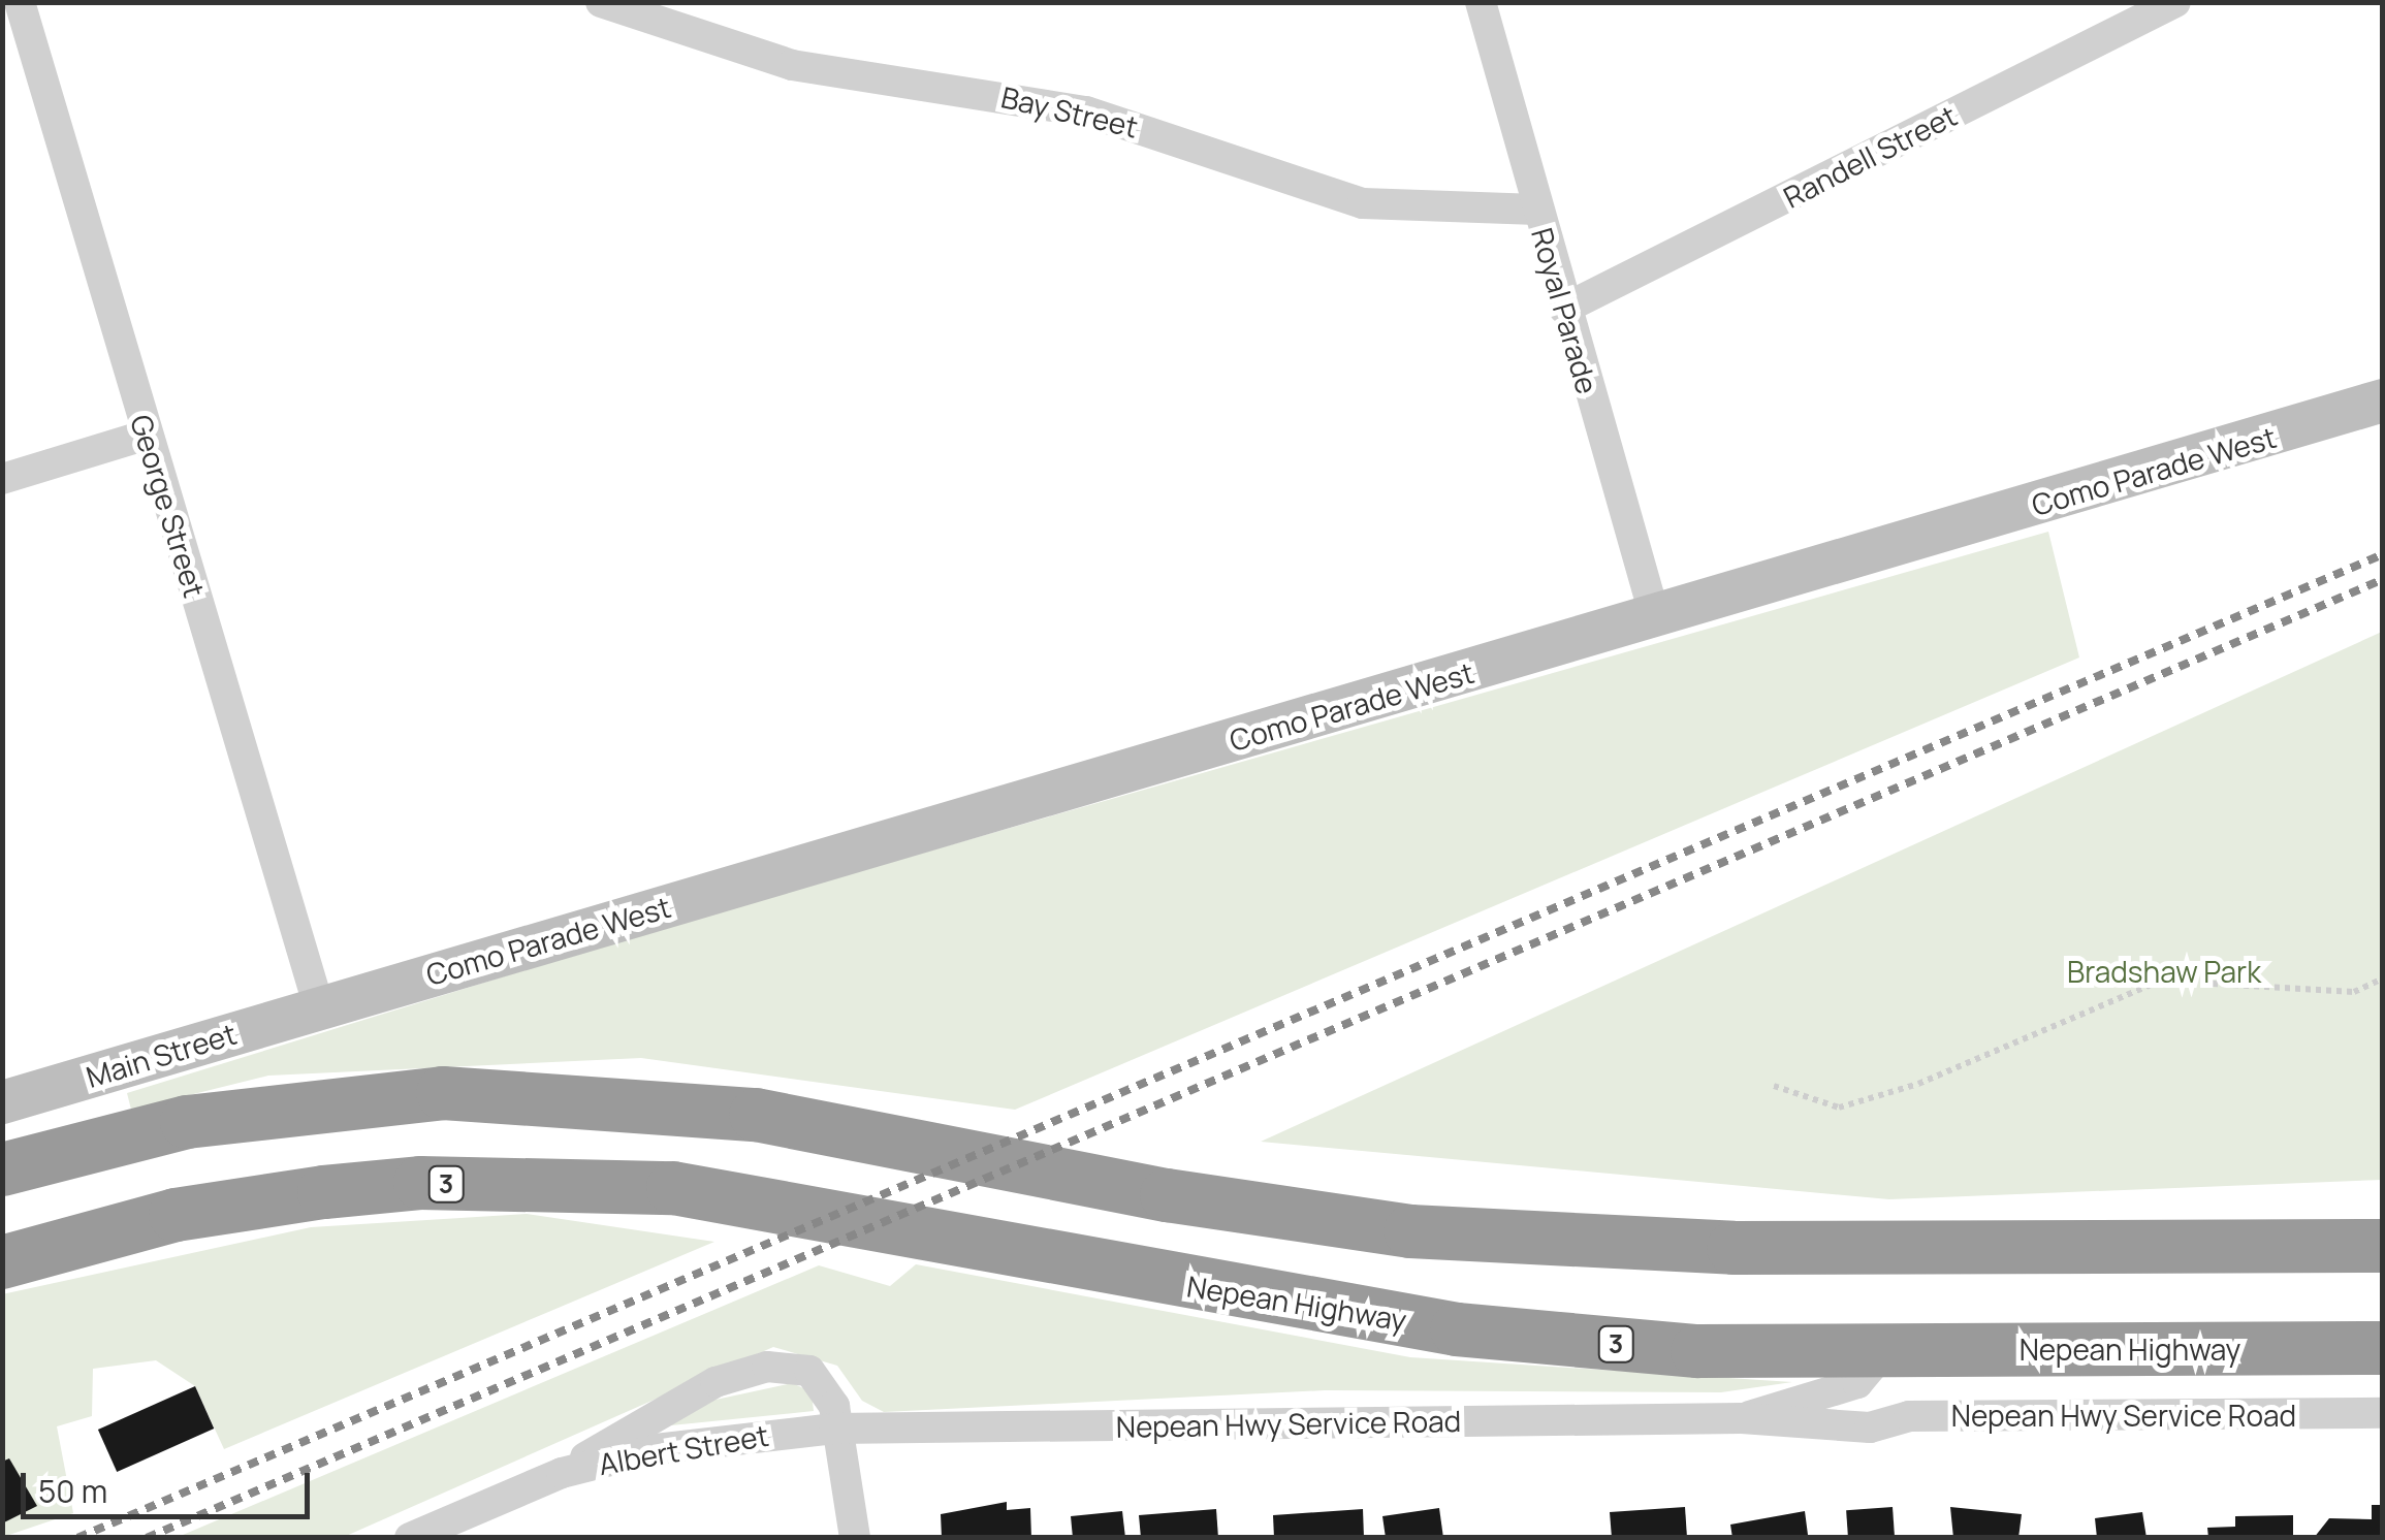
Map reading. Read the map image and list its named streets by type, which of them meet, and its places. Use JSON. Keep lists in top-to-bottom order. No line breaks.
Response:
{"streets":{"highway":["3","Nepean Highway"],"street":["Bay Street","Randell Street","Royal Parade","Como Parade West","George Street","Main Street","Nepean Hwy Service Road","Albert Street"]},"crossings":[["Bay Street","Royal Parade"],["Randell Street","Royal Parade"],["Royal Parade","Como Parade West"],["Como Parade West","George Street"],["Como Parade West","Main Street"],["George Street","Main Street"],["Nepean Highway","Nepean Hwy Service Road"],["Nepean Hwy Service Road","Albert Street"]],"parks":["Bradshaw Park"],"scale_bar":"50 m"}
